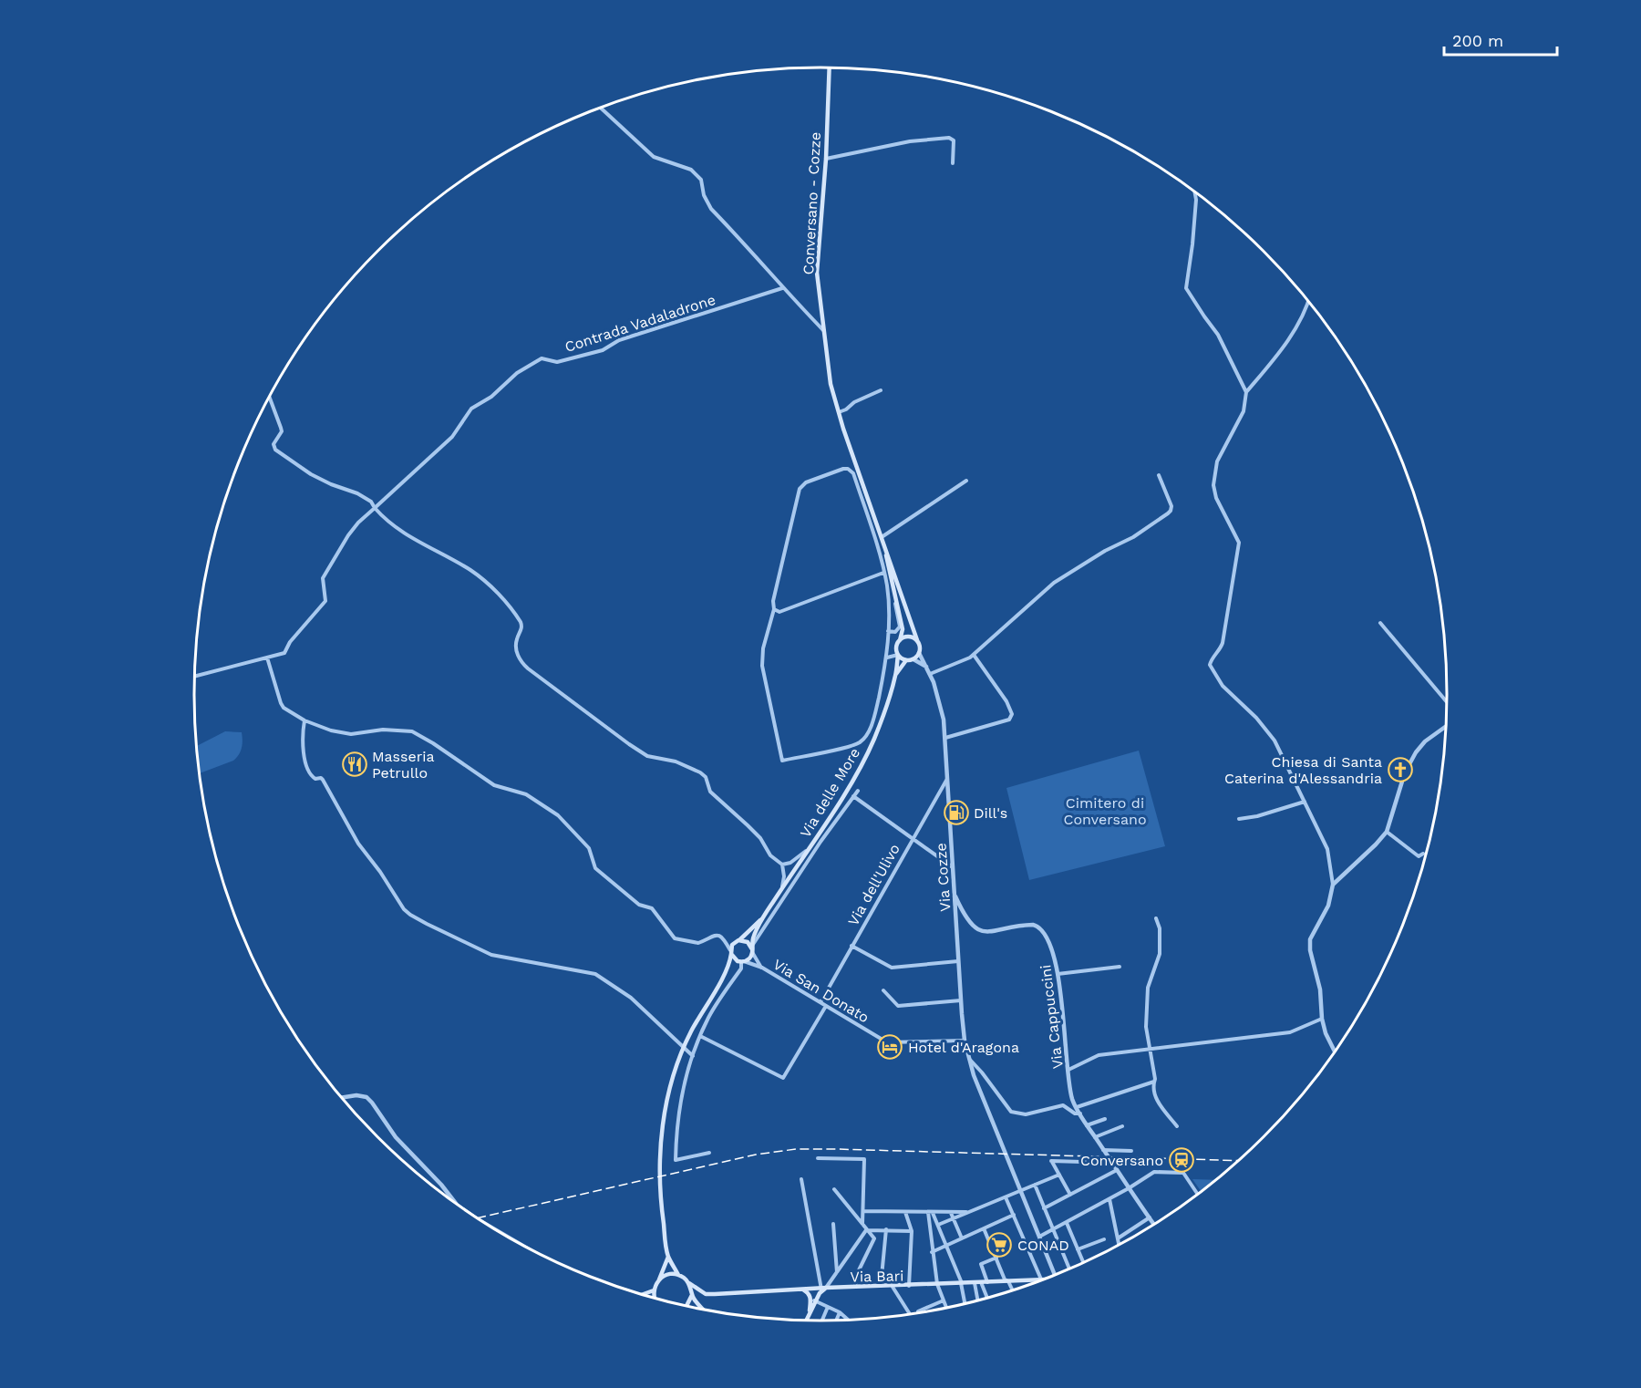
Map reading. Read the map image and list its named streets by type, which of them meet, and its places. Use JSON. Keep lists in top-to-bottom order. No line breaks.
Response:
{"streets":{"main road":["Conversano - Cozze","Via delle More","Via Bari"],"street":["Contrada Vadaladrone","Via Cozze","Via dell'Ulivo","Via San Donato","Via Cappuccini"]},"crossings":[["Via Cozze","Via dell'Ulivo"],["Via Cozze","Via San Donato"],["Via Cozze","Via Cappuccini"],["Via dell'Ulivo","Via San Donato"]],"parks":["Cimitero di Conversano"],"places":{"restaurant":["Masseria Petrullo"],"church":["Chiesa di Santa Caterina d'Alessandria"],"fuel station":["Dill's"],"hotel":["Hotel d'Aragona"],"station":["Conversano"],"supermarket":["CONAD"]},"scale_bar":"200 m"}
